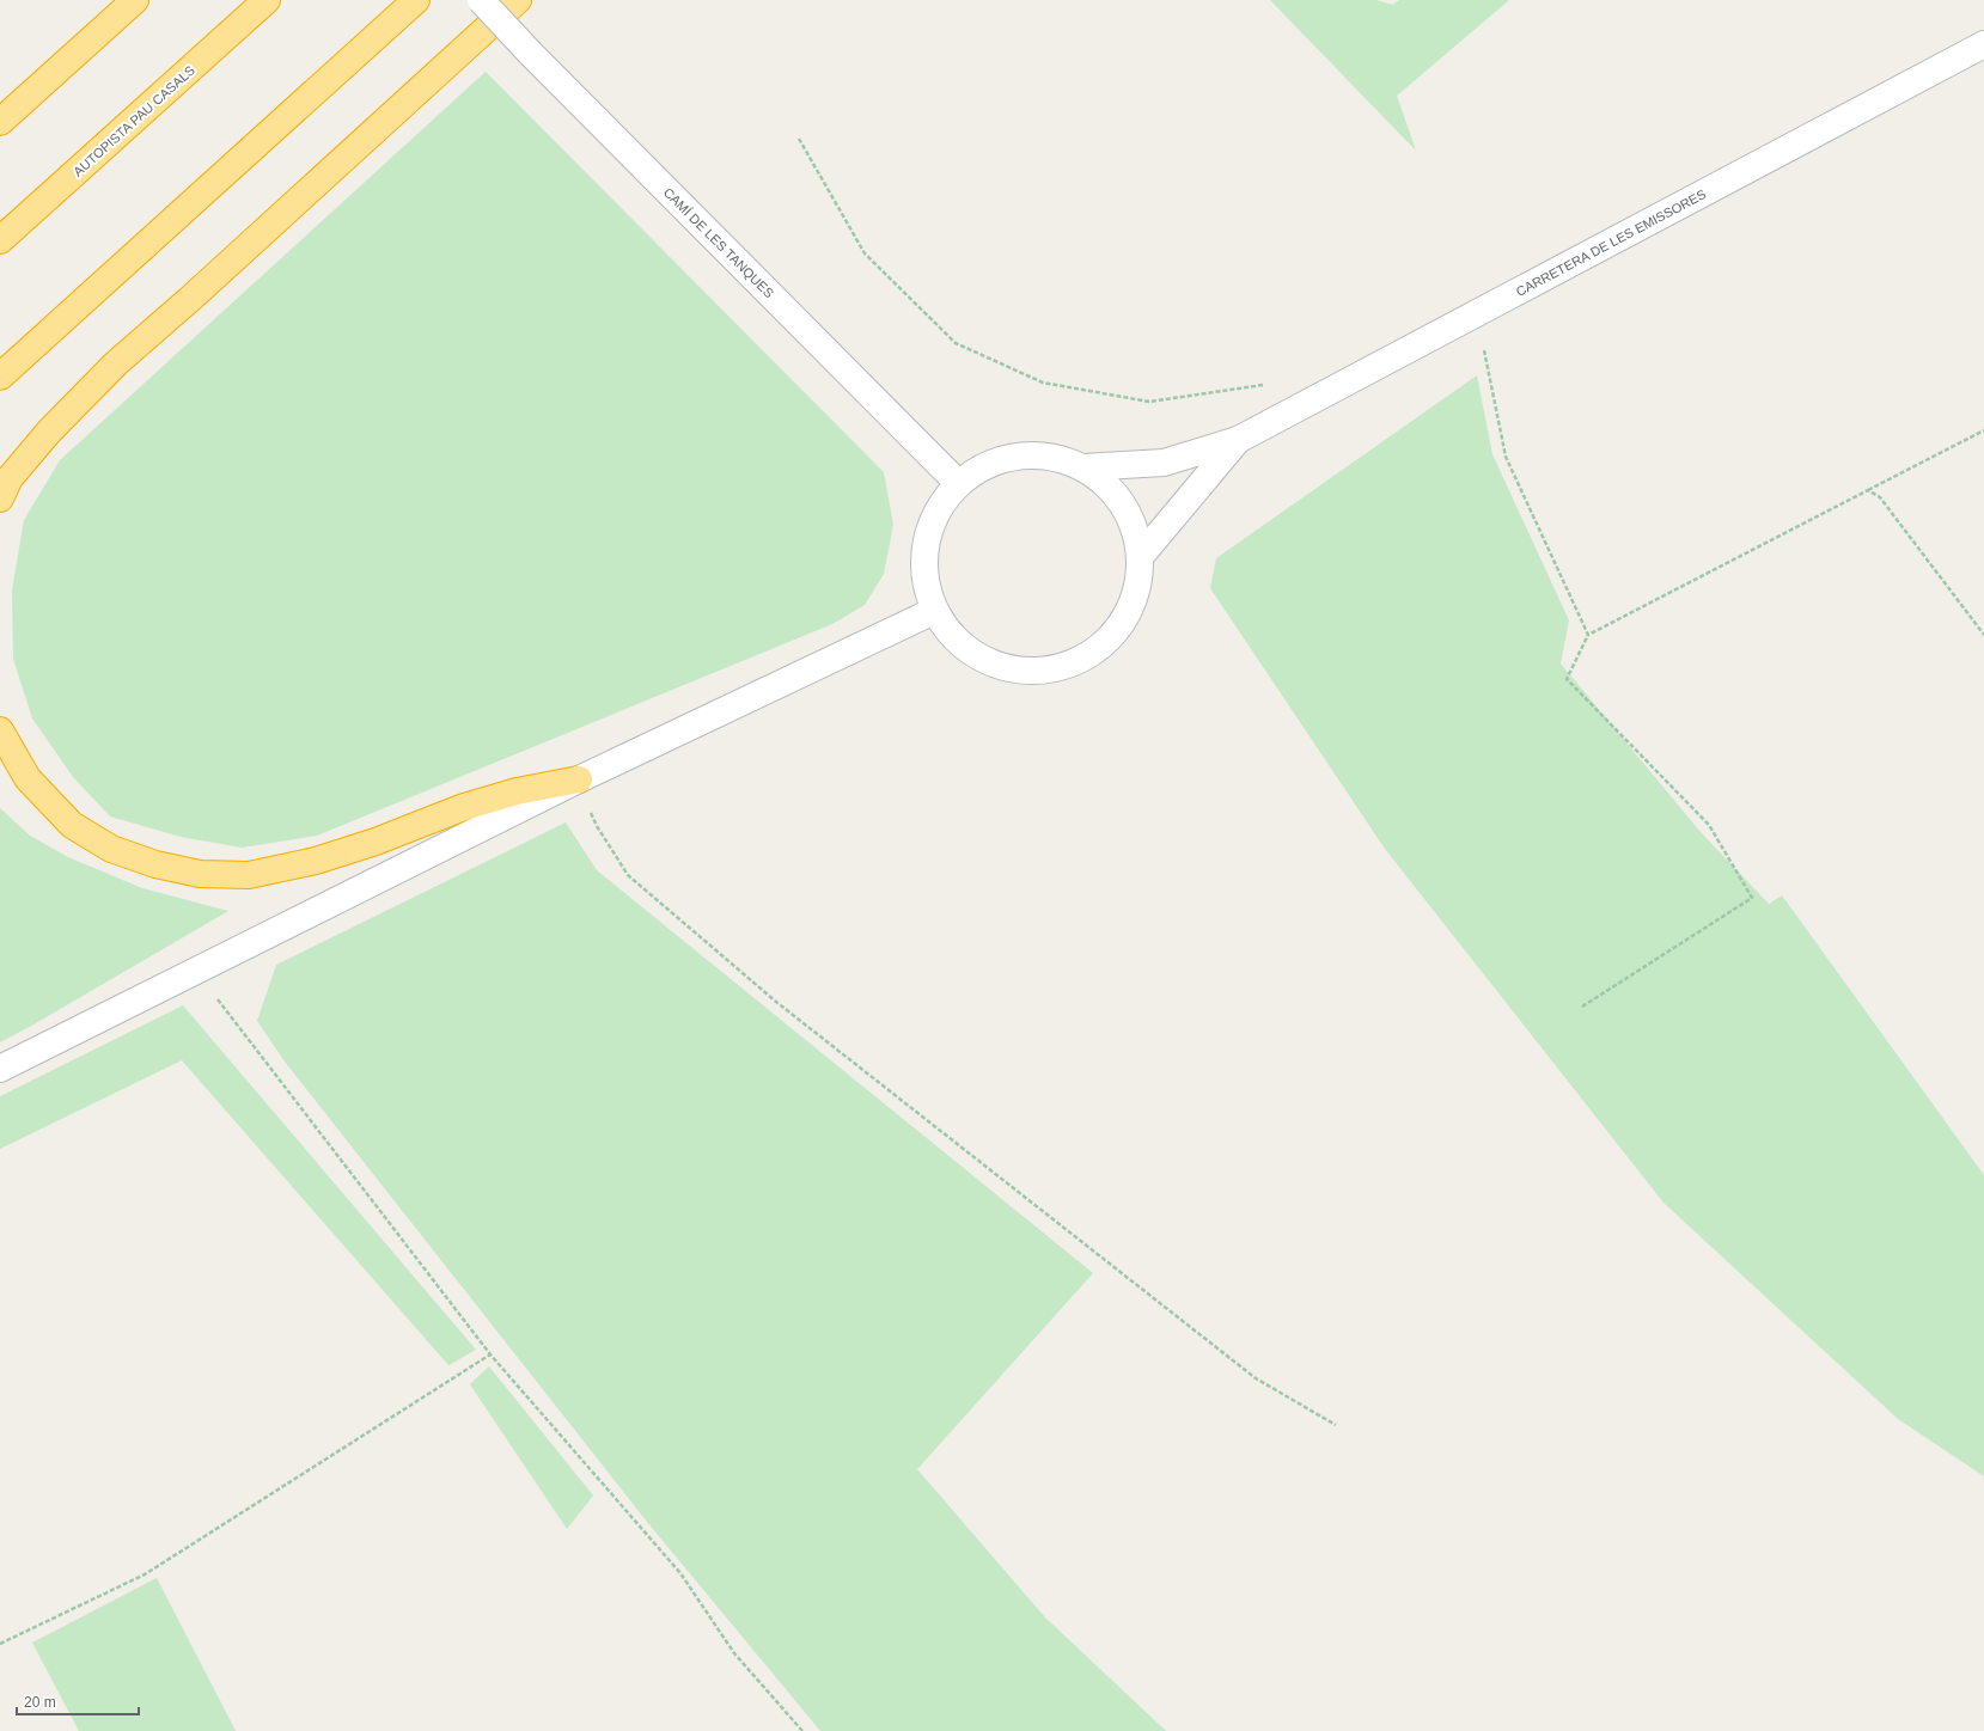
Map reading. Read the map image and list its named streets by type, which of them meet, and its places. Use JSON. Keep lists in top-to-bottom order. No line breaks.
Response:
{"streets":{"highway":["AUTOPISTA PAU CASALS"],"street":["CAMÍ DE LES TANQUES","CARRETERA DE LES EMISSORES"]},"scale_bar":"20 m"}
